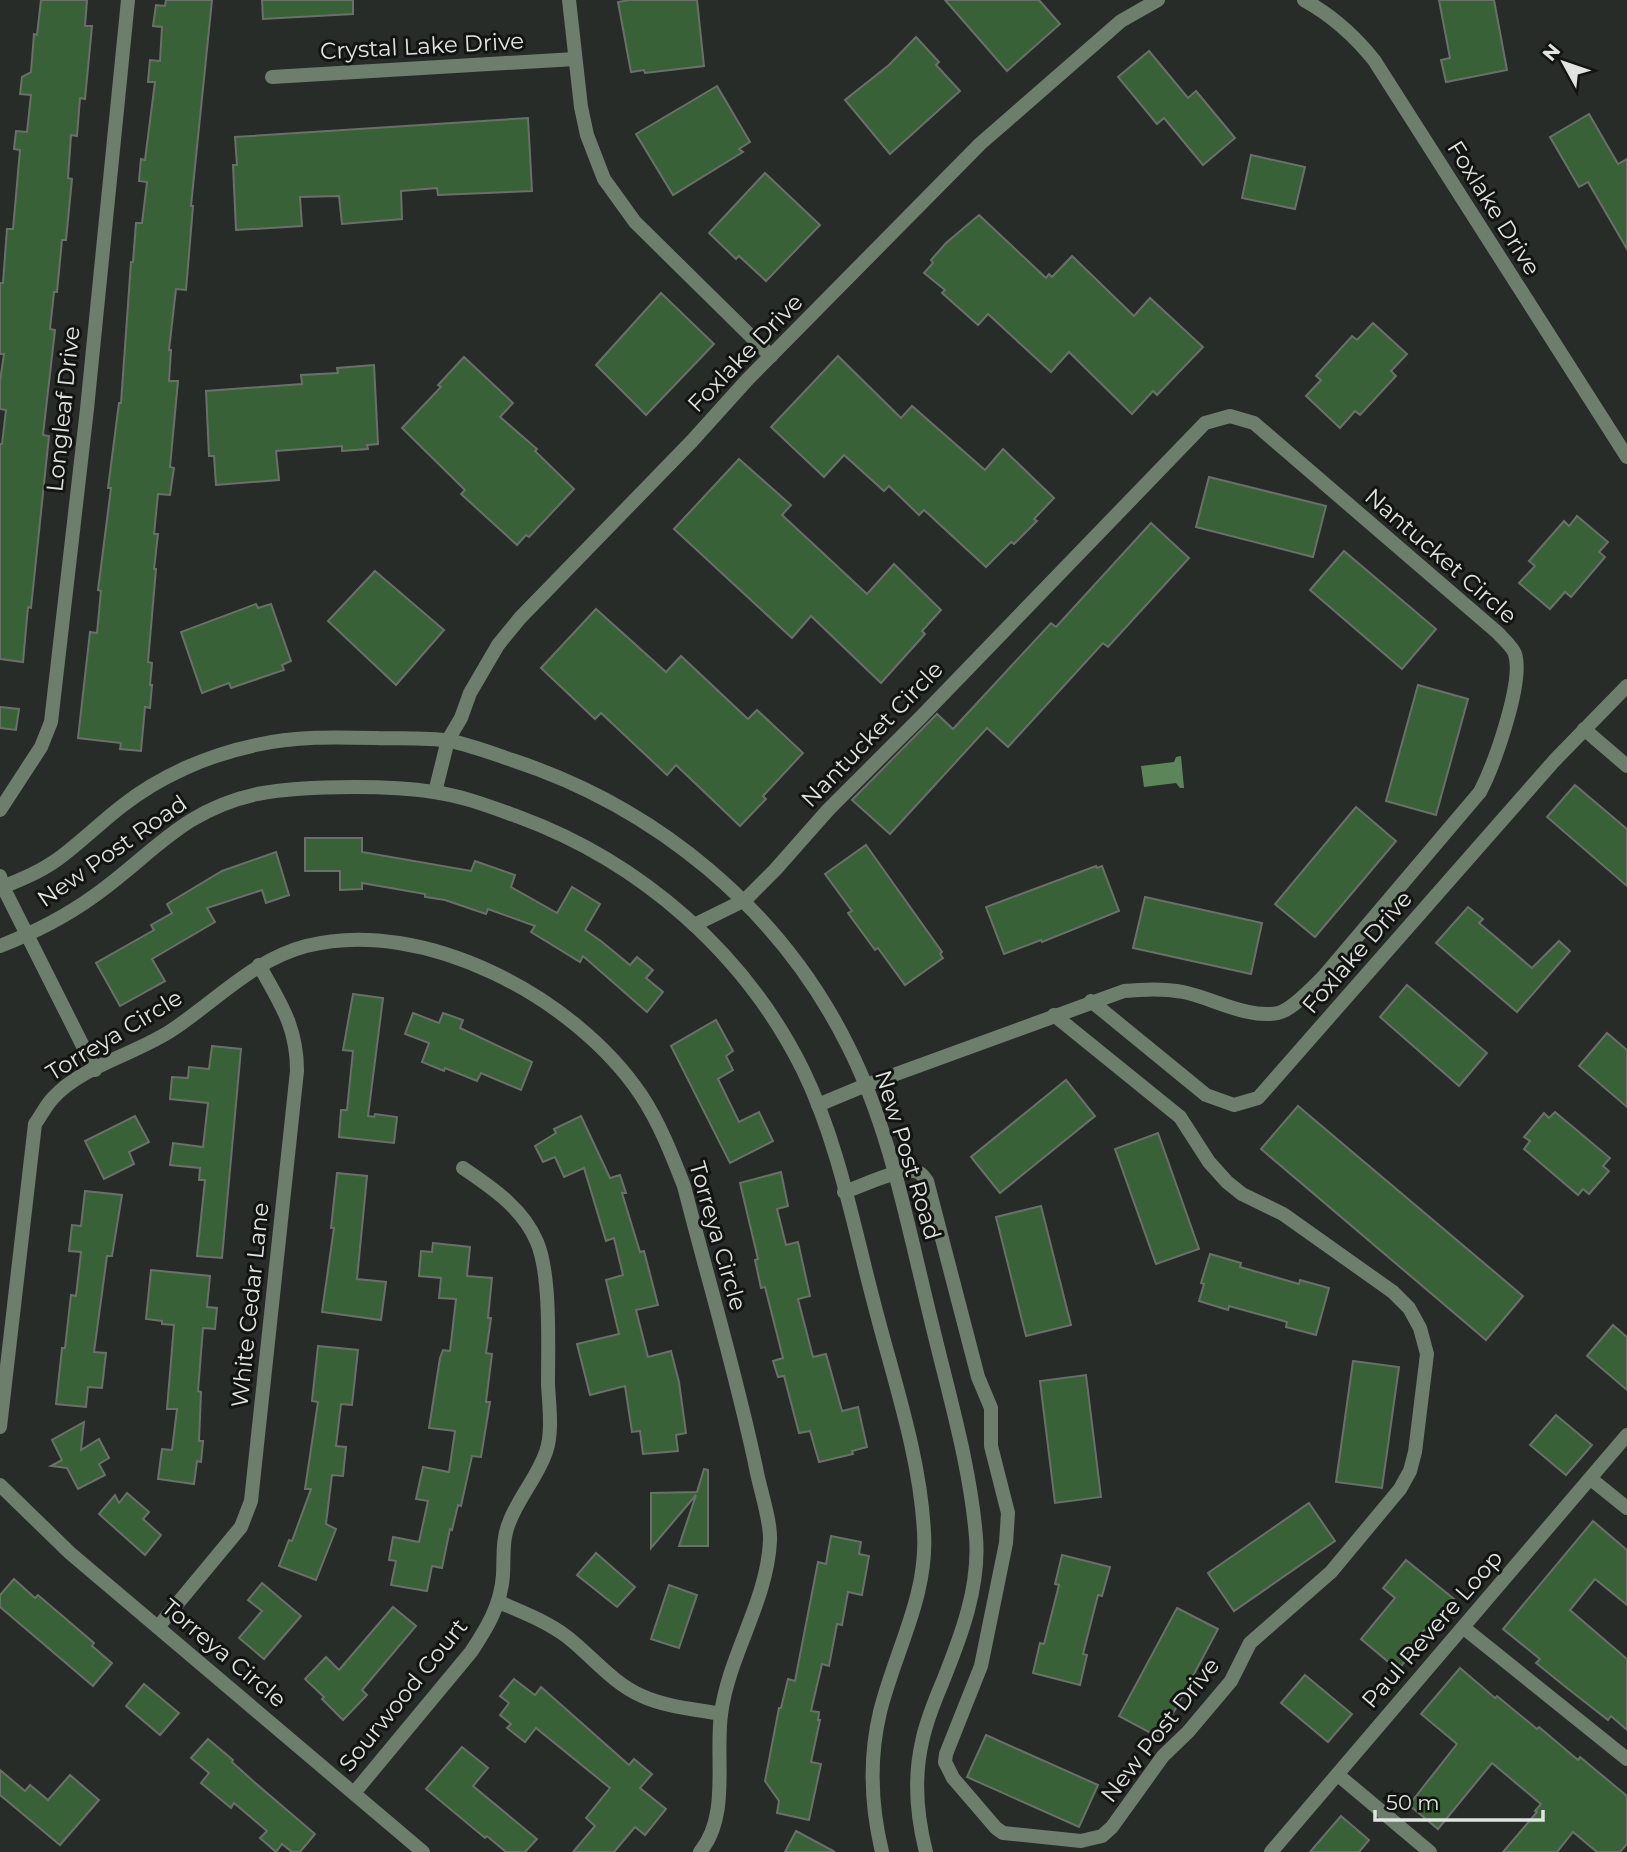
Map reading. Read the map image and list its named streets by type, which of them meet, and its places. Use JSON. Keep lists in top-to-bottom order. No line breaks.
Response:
{"streets":{"street":["Crystal Lake Drive","Foxlake Drive","Longleaf Drive","Nantucket Circle","New Post Road","Torreya Circle","White Cedar Lane","Paul Revere Loop","Sourwood Court","New Post Drive"]},"crossings":[["Foxlake Drive","Nantucket Circle"],["Foxlake Drive","New Post Road"],["Nantucket Circle","New Post Road"],["Nantucket Circle","New Post Drive"],["New Post Road","New Post Drive"],["Torreya Circle","White Cedar Lane"],["Torreya Circle","Sourwood Court"]],"scale_bar":"50 m","north":"top left"}
